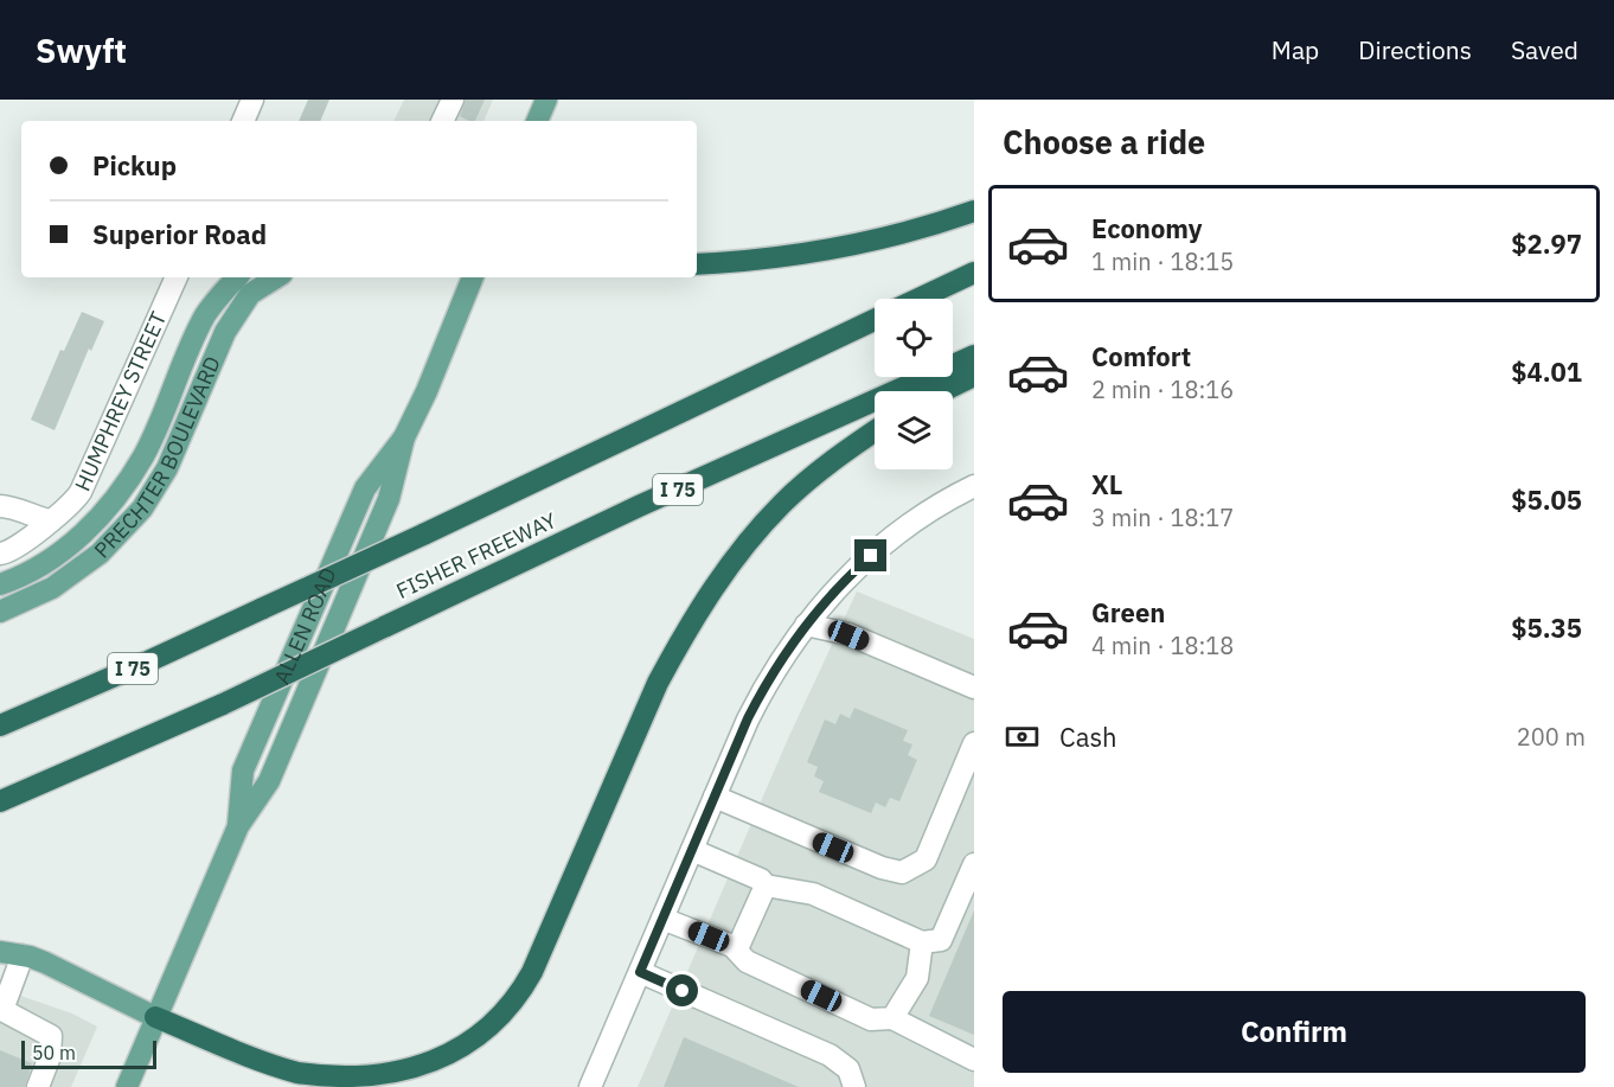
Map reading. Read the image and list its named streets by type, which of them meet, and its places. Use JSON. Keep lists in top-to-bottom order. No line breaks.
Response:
{"streets":{"highway":["I 75","FISHER FREEWAY"],"main road":["PRECHTER BOULEVARD","ALLEN ROAD"],"street":["HUMPHREY STREET"]},"scale_bar":"50 m","page":{"header":"Swyft","nav":["Map","Directions","Saved"],"heading":"Choose a ride","banner":["Pickup","Superior Road"],"list":[{"name":"Economy","note":"1 min · 18:15","value":"$2.97"},{"name":"Comfort","note":"2 min · 18:16","value":"$4.01"},{"name":"XL","note":"3 min · 18:17","value":"$5.05"},{"name":"Green","note":"4 min · 18:18","value":"$5.35"}],"pay":["Cash","200 m"],"buttons":"Confirm","scale":"50 m"}}
